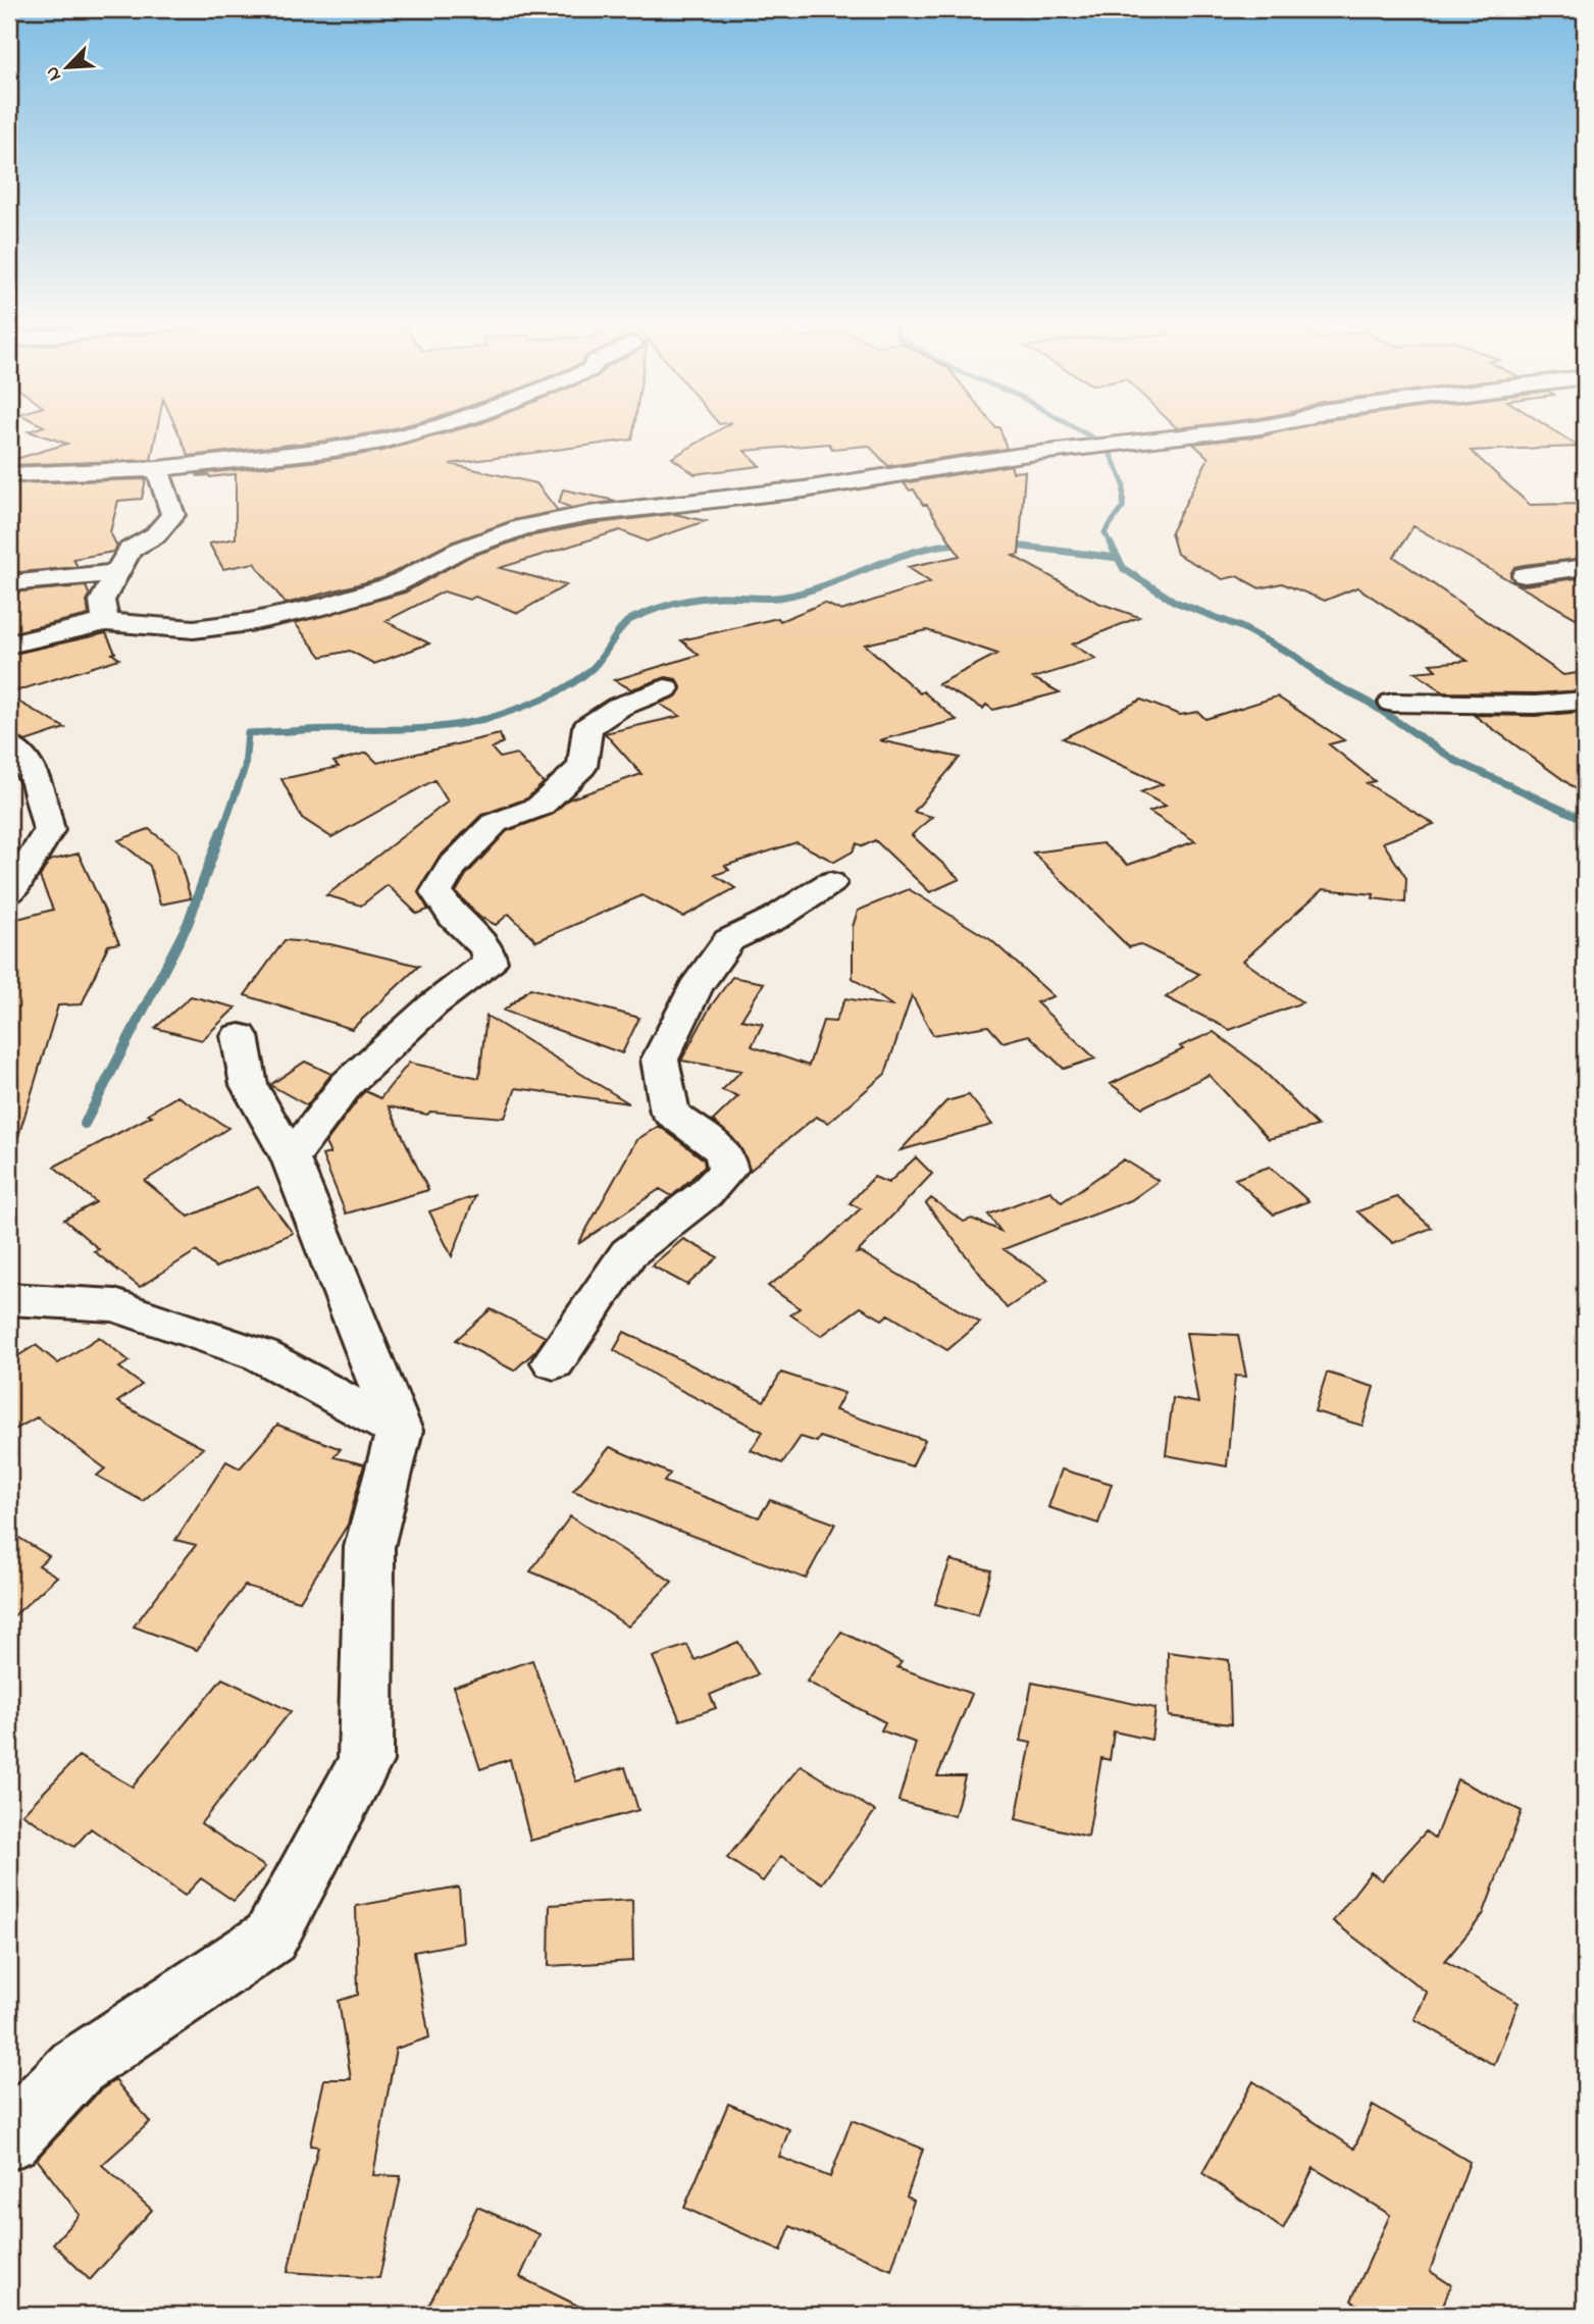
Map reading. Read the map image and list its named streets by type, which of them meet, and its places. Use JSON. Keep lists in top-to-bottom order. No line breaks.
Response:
{"north":"bottom left"}
